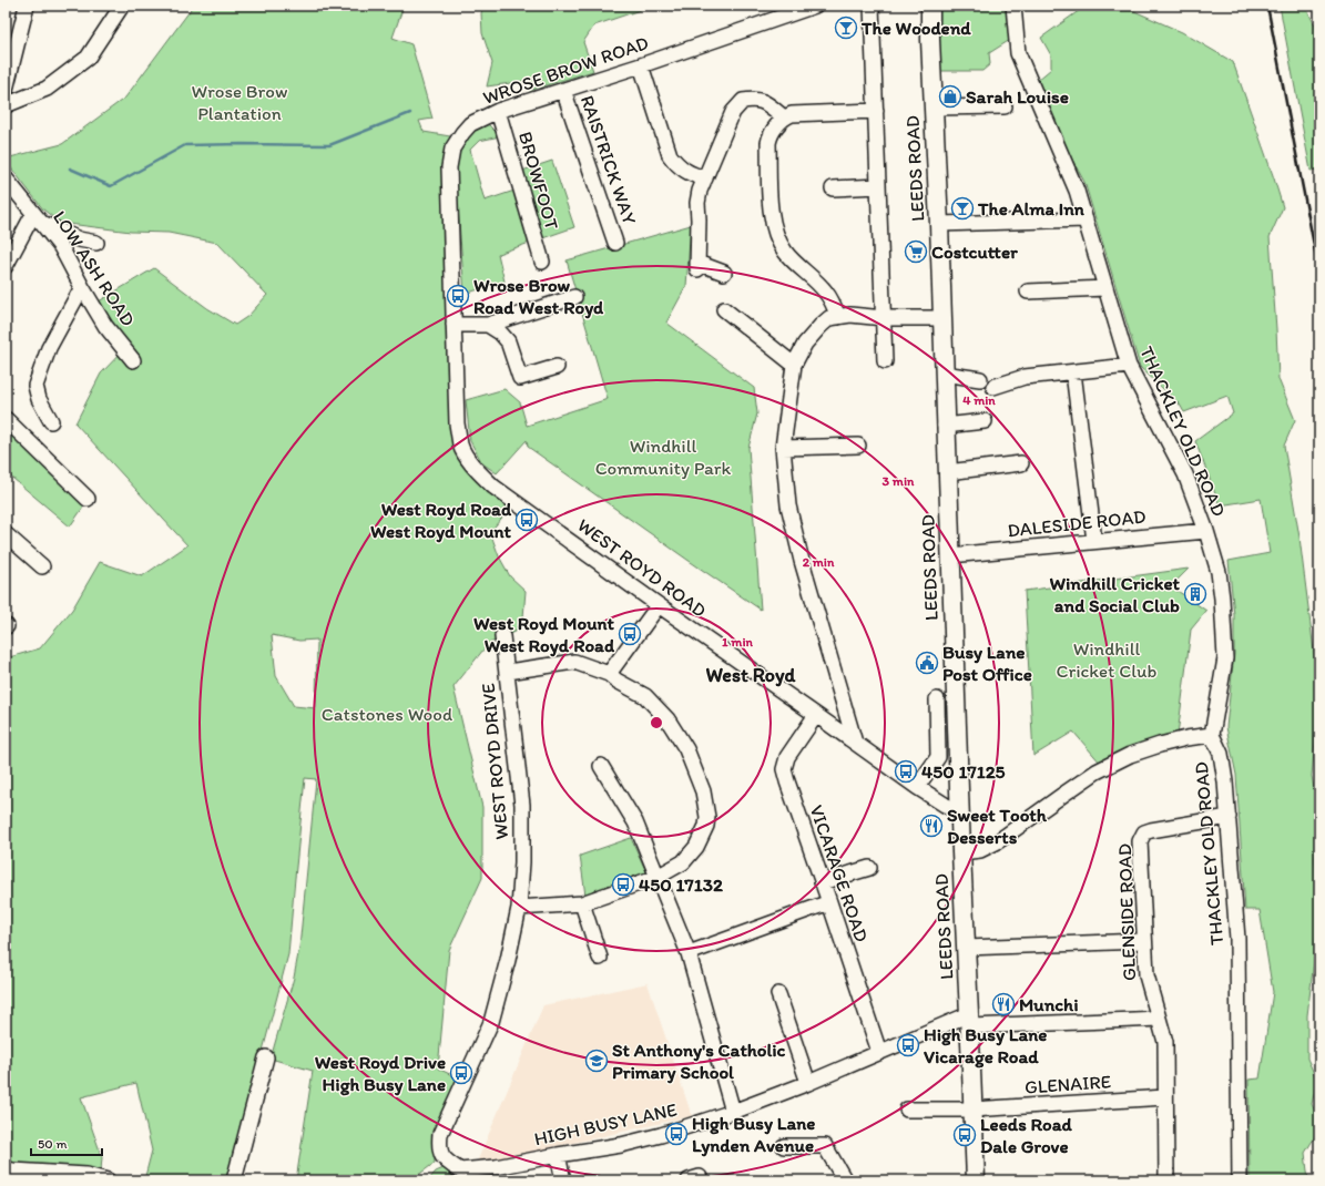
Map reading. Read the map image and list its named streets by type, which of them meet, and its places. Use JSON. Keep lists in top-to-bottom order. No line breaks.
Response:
{"streets":{"main road":["LEEDS ROAD"],"street":["WROSE BROW ROAD","RAISTRICK WAY","BROWFOOT","LOW ASH ROAD","THACKLEY OLD ROAD","DALESIDE ROAD","WEST ROYD ROAD","WEST ROYD DRIVE","VICARAGE ROAD","GLENSIDE ROAD","GLENAIRE","HIGH BUSY LANE"]},"crossings":[["WROSE BROW ROAD","RAISTRICK WAY"],["WROSE BROW ROAD","BROWFOOT"],["WROSE BROW ROAD","WEST ROYD ROAD"],["LEEDS ROAD","DALESIDE ROAD"],["LEEDS ROAD","WEST ROYD ROAD"],["LEEDS ROAD","GLENAIRE"],["LEEDS ROAD","HIGH BUSY LANE"],["THACKLEY OLD ROAD","DALESIDE ROAD"],["THACKLEY OLD ROAD","GLENSIDE ROAD"],["WEST ROYD ROAD","VICARAGE ROAD"],["WEST ROYD DRIVE","HIGH BUSY LANE"],["VICARAGE ROAD","HIGH BUSY LANE"],["GLENSIDE ROAD","GLENAIRE"]],"districts":["West Royd"],"parks":["Wrose Brow Plantation","Windhill Community Park","Windhill Cricket Club","Catstones Wood"],"places":{"bar":["The Woodend","The Alma Inn"],"shop":["Sarah Louise"],"supermarket":["Costcutter"],"bus stop":["Wrose Brow Road West Royd","West Royd Road West Royd Mount","West Royd Mount West Royd Road","450 17125","450 17132","High Busy Lane Vicarage Road","West Royd Drive High Busy Lane","High Busy Lane Lynden Avenue","Leeds Road Dale Grove"],"building":["Windhill Cricket and Social Club"],"public building":["Busy Lane Post Office"],"restaurant":["Sweet Tooth Desserts","Munchi"],"school or university":["St Anthony's Catholic Primary School"]},"scale_bar":"50 m","rings":["4 min","3 min","2 min","1 min"]}
